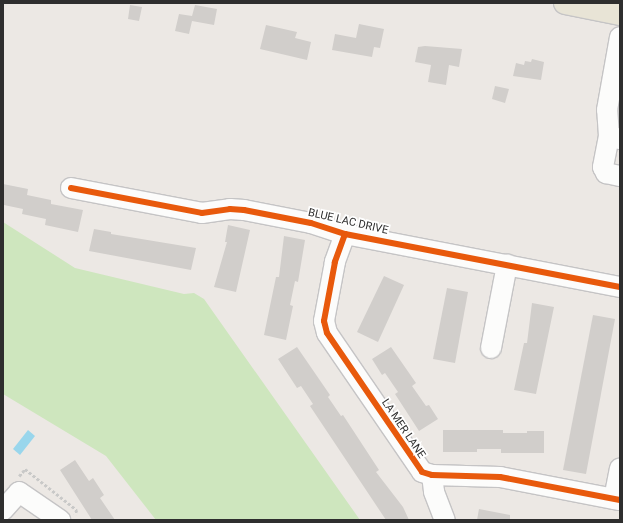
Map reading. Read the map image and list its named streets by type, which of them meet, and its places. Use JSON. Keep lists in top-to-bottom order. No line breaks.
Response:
{"streets":{"street":["BLUE LAC DRIVE","LA MER LANE"]},"crossings":[["BLUE LAC DRIVE","LA MER LANE"]]}
